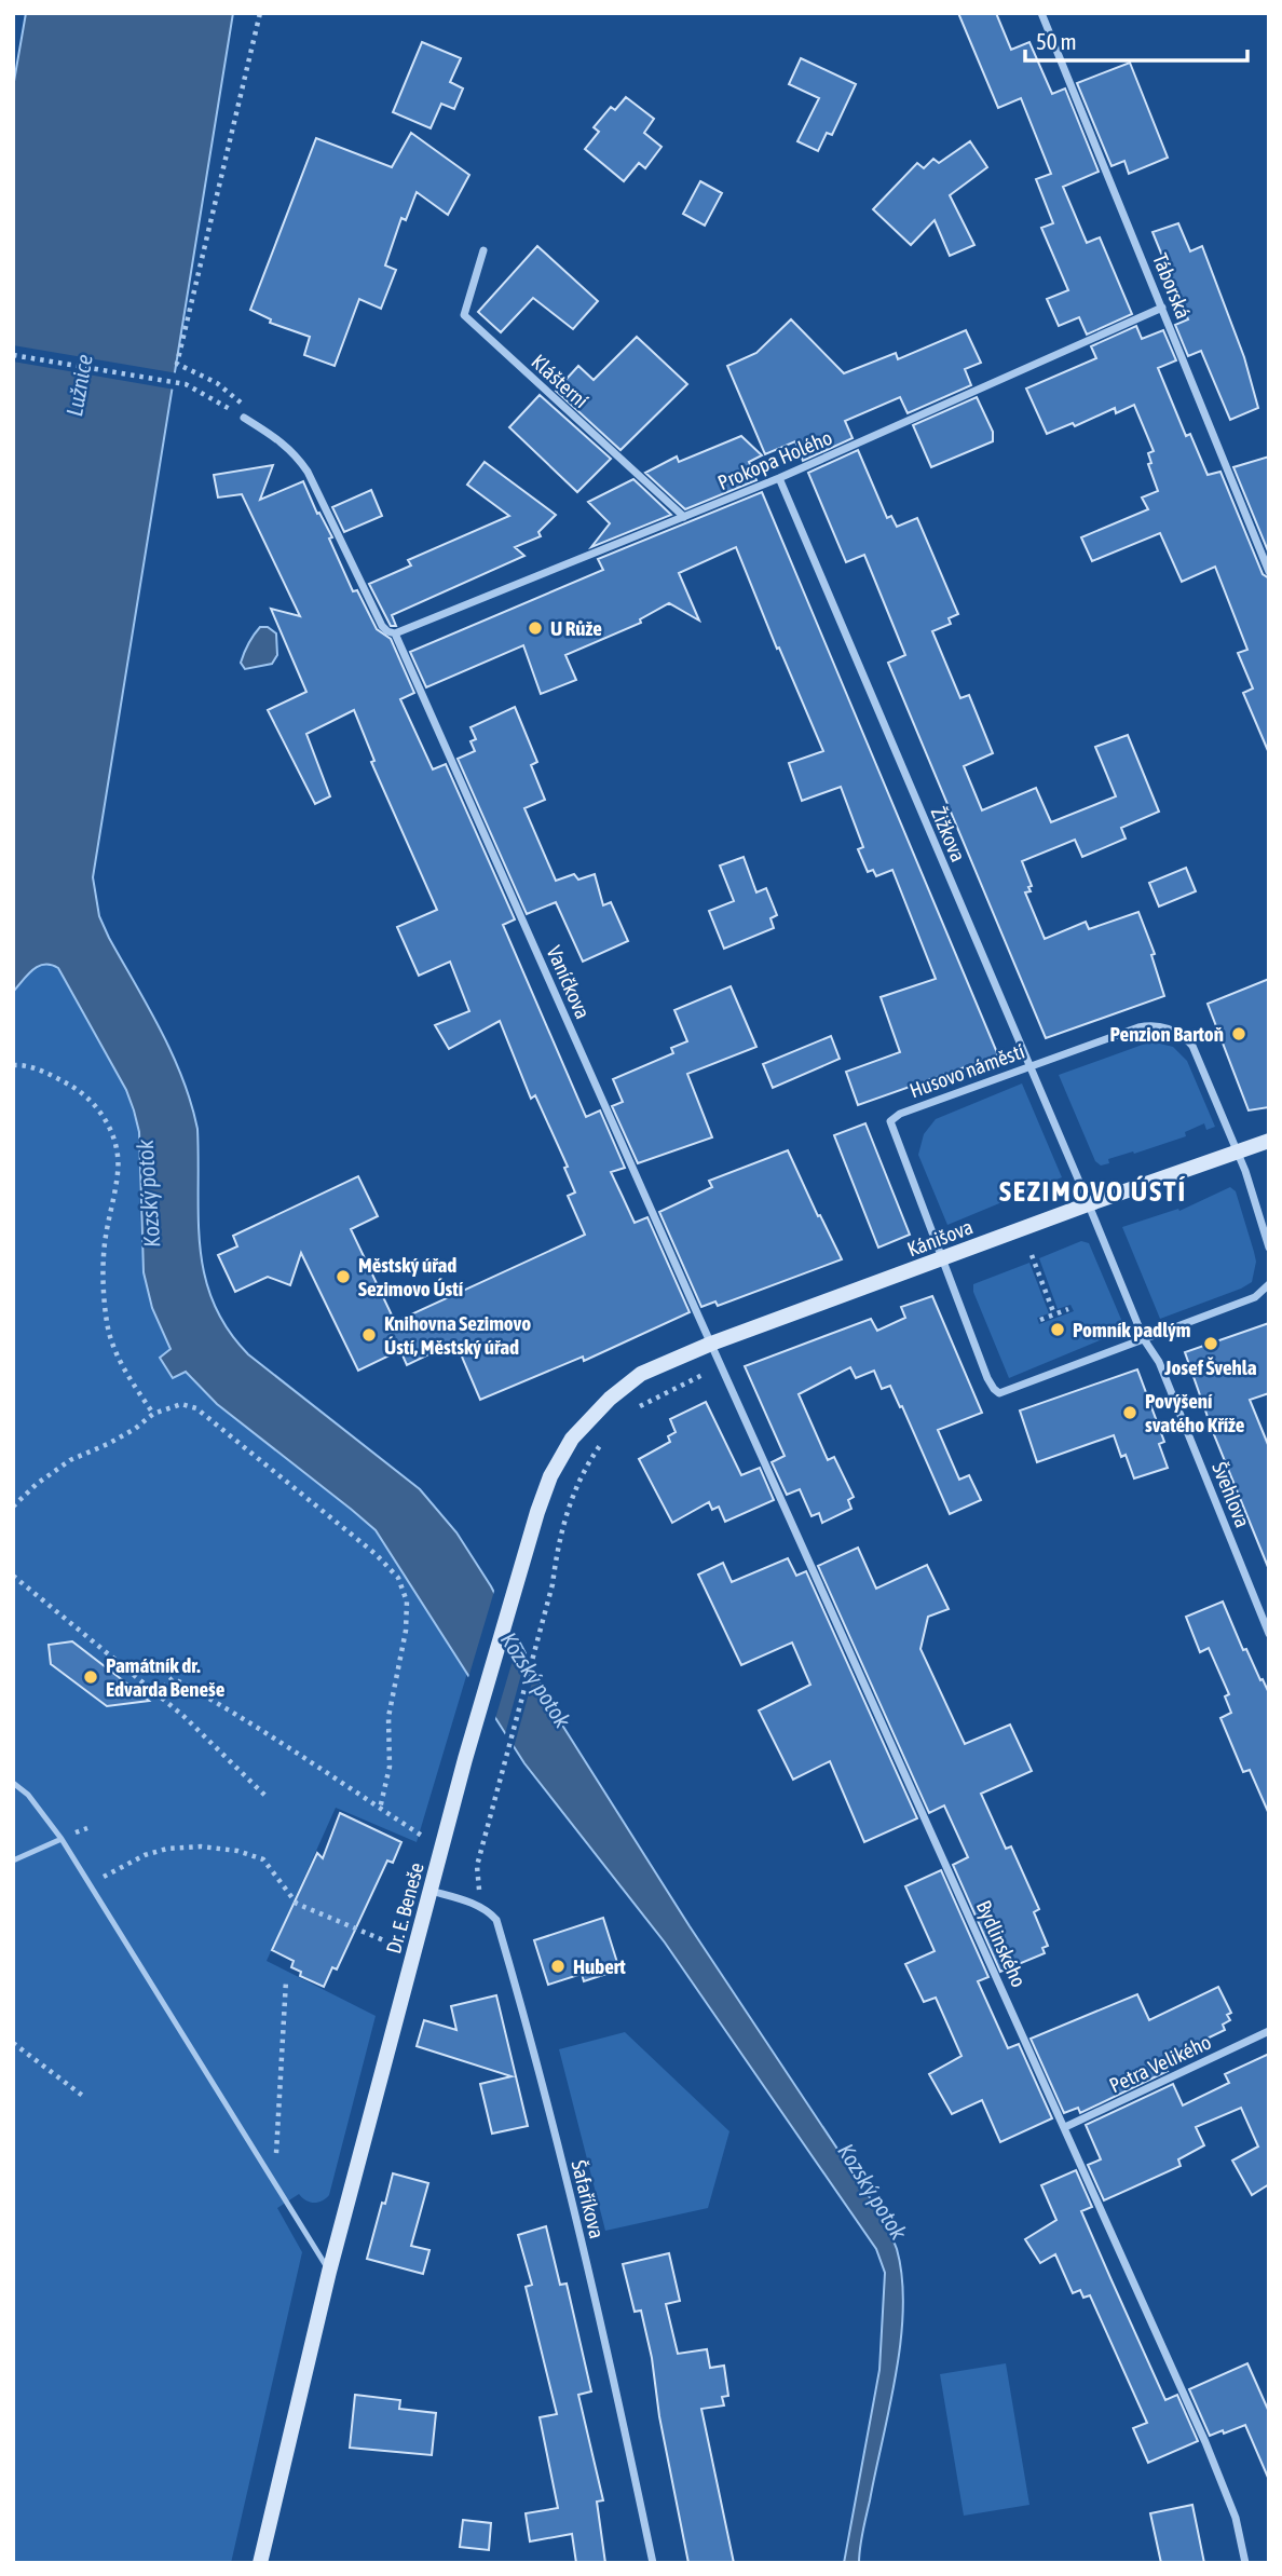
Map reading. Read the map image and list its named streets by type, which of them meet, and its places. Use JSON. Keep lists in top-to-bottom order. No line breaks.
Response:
{"streets":{"street":["Táborská","Klášterní","Prokopa Holého","Žižkova","Vaníčkova","Husovo náměstí","Kánišova","Švehlova","Dr. E. Beneše","Bydlinského","Petra Velikého","Šafaříkova"]},"crossings":[["Táborská","Prokopa Holého"],["Klášterní","Prokopa Holého"],["Prokopa Holého","Žižkova"],["Prokopa Holého","Vaníčkova"],["Žižkova","Husovo náměstí"],["Žižkova","Kánišova"],["Žižkova","Švehlova"],["Vaníčkova","Kánišova"],["Vaníčkova","Dr. E. Beneše"],["Vaníčkova","Bydlinského"],["Husovo náměstí","Kánišova"],["Husovo náměstí","Švehlova"],["Kánišova","Švehlova"],["Kánišova","Dr. E. Beneše"],["Kánišova","Bydlinského"],["Dr. E. Beneše","Bydlinského"],["Dr. E. Beneše","Šafaříkova"],["Bydlinského","Petra Velikého"]],"districts":["SEZIMOVO ÚSTÍ"],"water":["Lužnice","Kozský potok"],"places":["U Růže","Penzion Bartoň","Městský úřad Sezimovo Ústí","Pomník padlým","Knihovna Sezimovo Ústí, Městský úřad","Josef Švehla","Povýšení svatého Kříže","Památník dr. Edvarda Beneše","Hubert"],"scale_bar":"50 m"}
